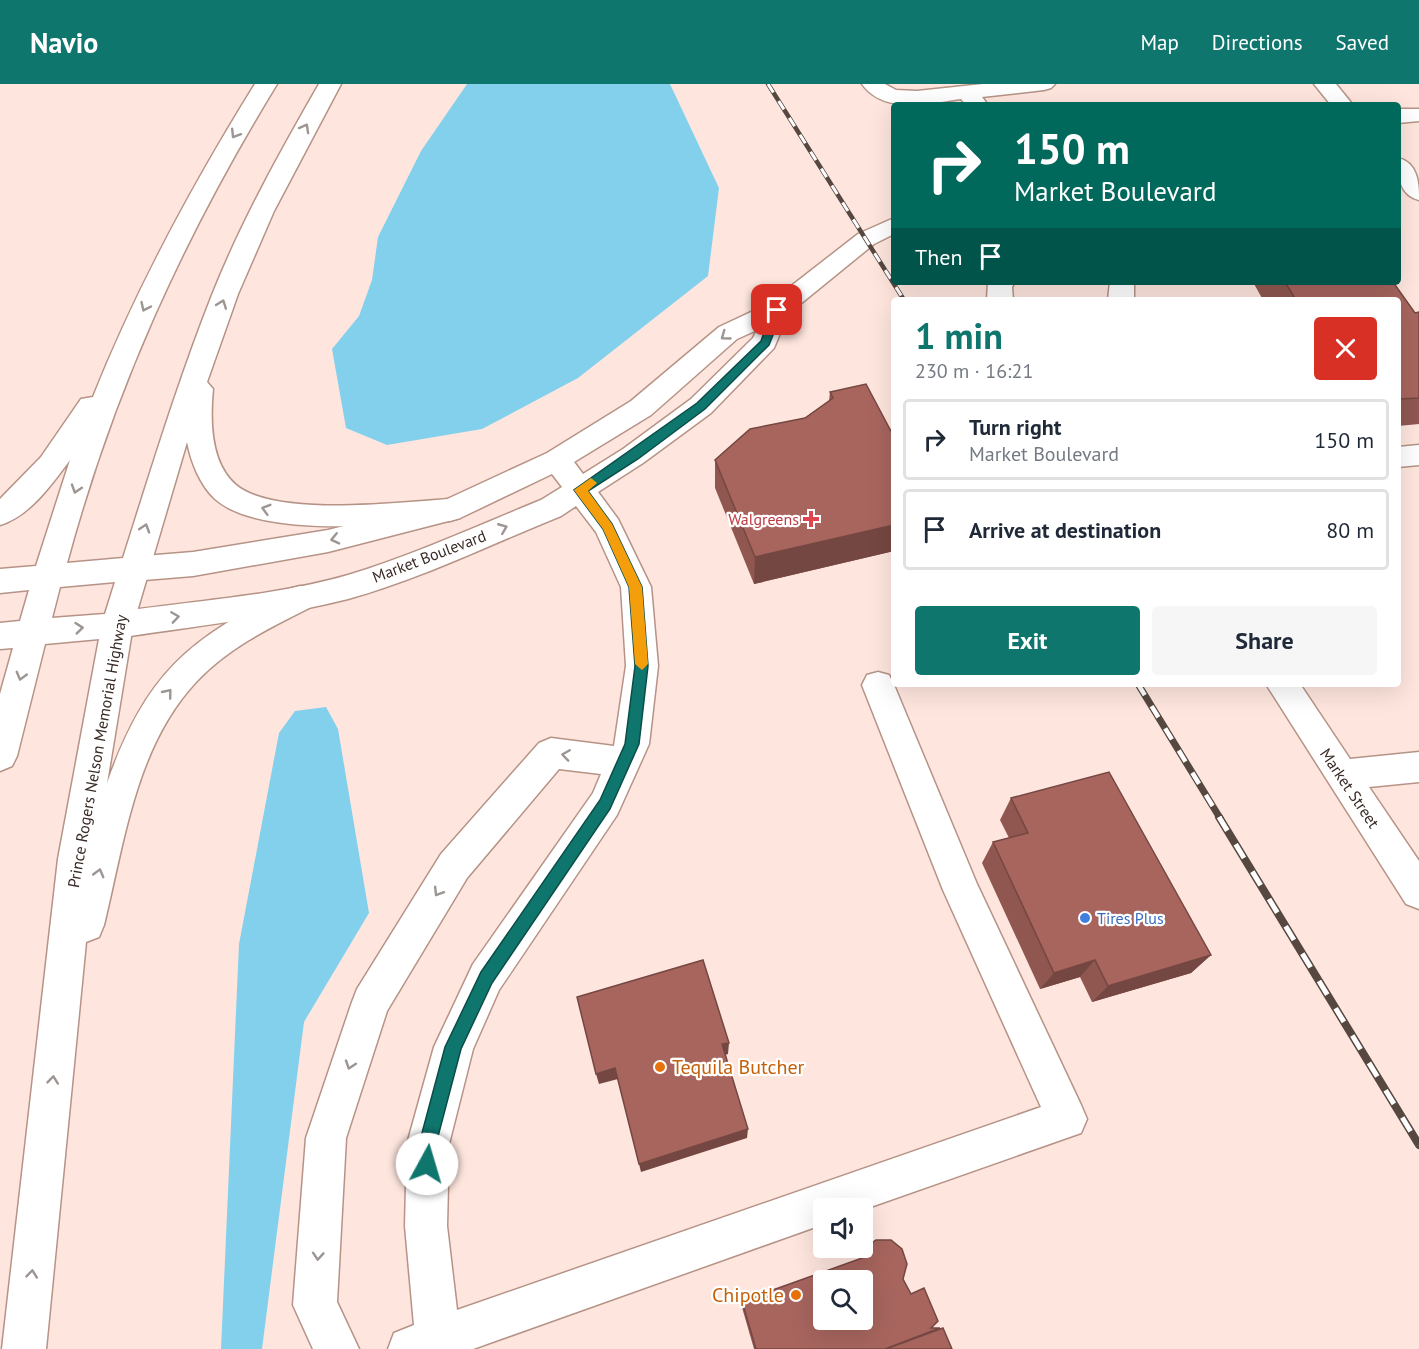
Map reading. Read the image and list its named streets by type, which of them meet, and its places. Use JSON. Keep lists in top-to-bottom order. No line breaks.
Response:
{"streets":{"main road":["Market Boulevard","Prince Rogers Nelson Memorial Highway","Market Street"]},"crossings":[["Market Boulevard","Prince Rogers Nelson Memorial Highway"]],"places":{"health":["Walgreens"],"other":["Tires Plus","Tequila Butcher","Chipotle"]},"page":{"header":"Navio","nav":["Map","Directions","Saved"],"turn":["150 m","Market Boulevard"],"then":"Then","heading":["1 min","230 m · 16:21"],"list":[{"name":"Turn right","note":"Market Boulevard","value":"150 m"},{"name":"Arrive at destination","value":"80 m"}],"buttons":["Exit","Share"]}}
